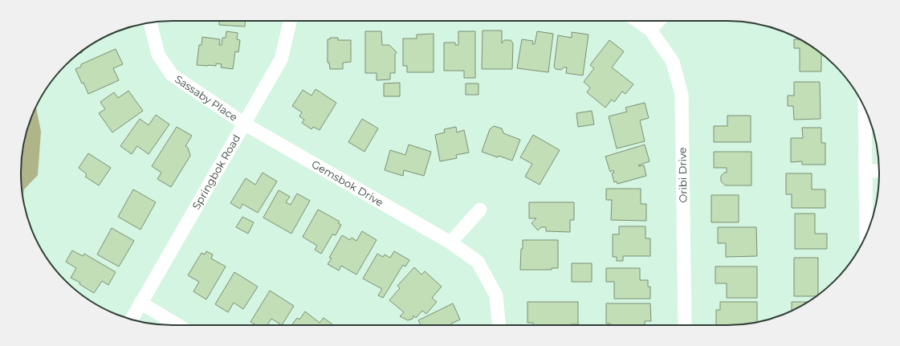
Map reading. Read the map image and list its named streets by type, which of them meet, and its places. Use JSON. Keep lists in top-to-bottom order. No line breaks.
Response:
{"streets":{"street":["Sassaby Place","Springbok Road","Oribi Drive","Gemsbok Drive"]},"crossings":[["Sassaby Place","Springbok Road"],["Sassaby Place","Gemsbok Drive"],["Springbok Road","Gemsbok Drive"]]}
